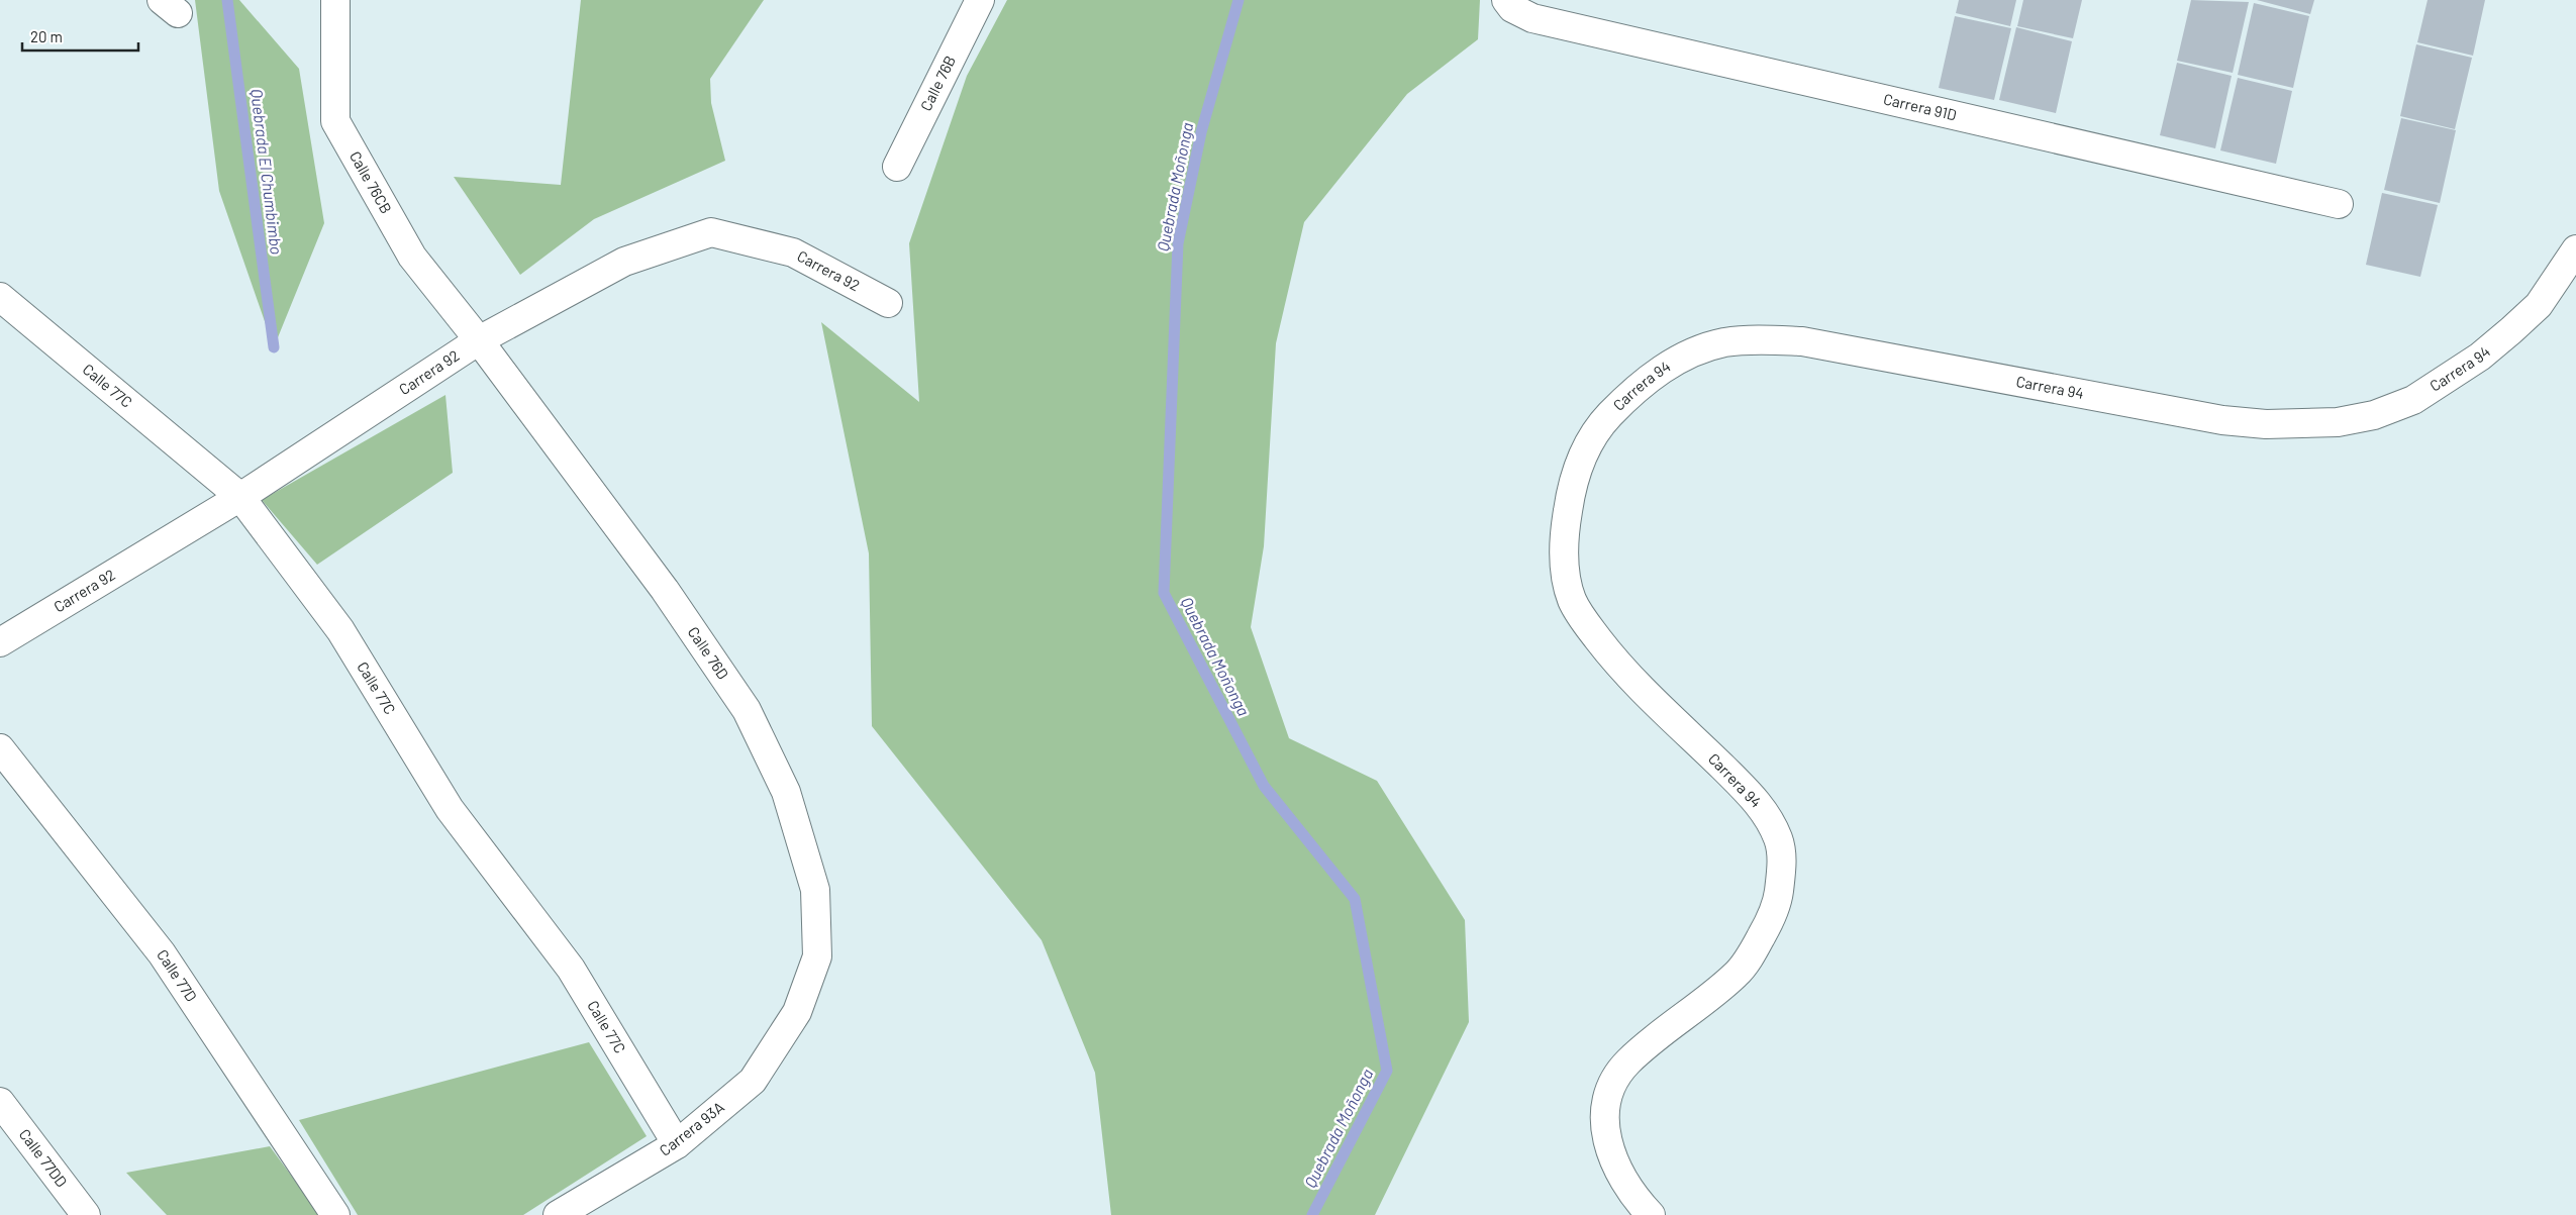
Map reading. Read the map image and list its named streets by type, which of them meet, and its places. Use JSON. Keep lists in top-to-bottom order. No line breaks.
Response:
{"streets":{"street":["Calle 76B","Carrera 91D","Calle 76CB","Carrera 92","Carrera 94","Calle 77C","Calle 76D","Calle 77D","Carrera 93A","Calle 77DD"]},"crossings":[["Calle 76CB","Carrera 92"],["Calle 76CB","Calle 76D"],["Carrera 92","Calle 77C"],["Carrera 92","Calle 76D"],["Calle 77C","Carrera 93A"],["Calle 76D","Carrera 93A"]],"water":["Quebrada El Chumbimbo","Quebrada Moñonga"],"scale_bar":"20 m"}
